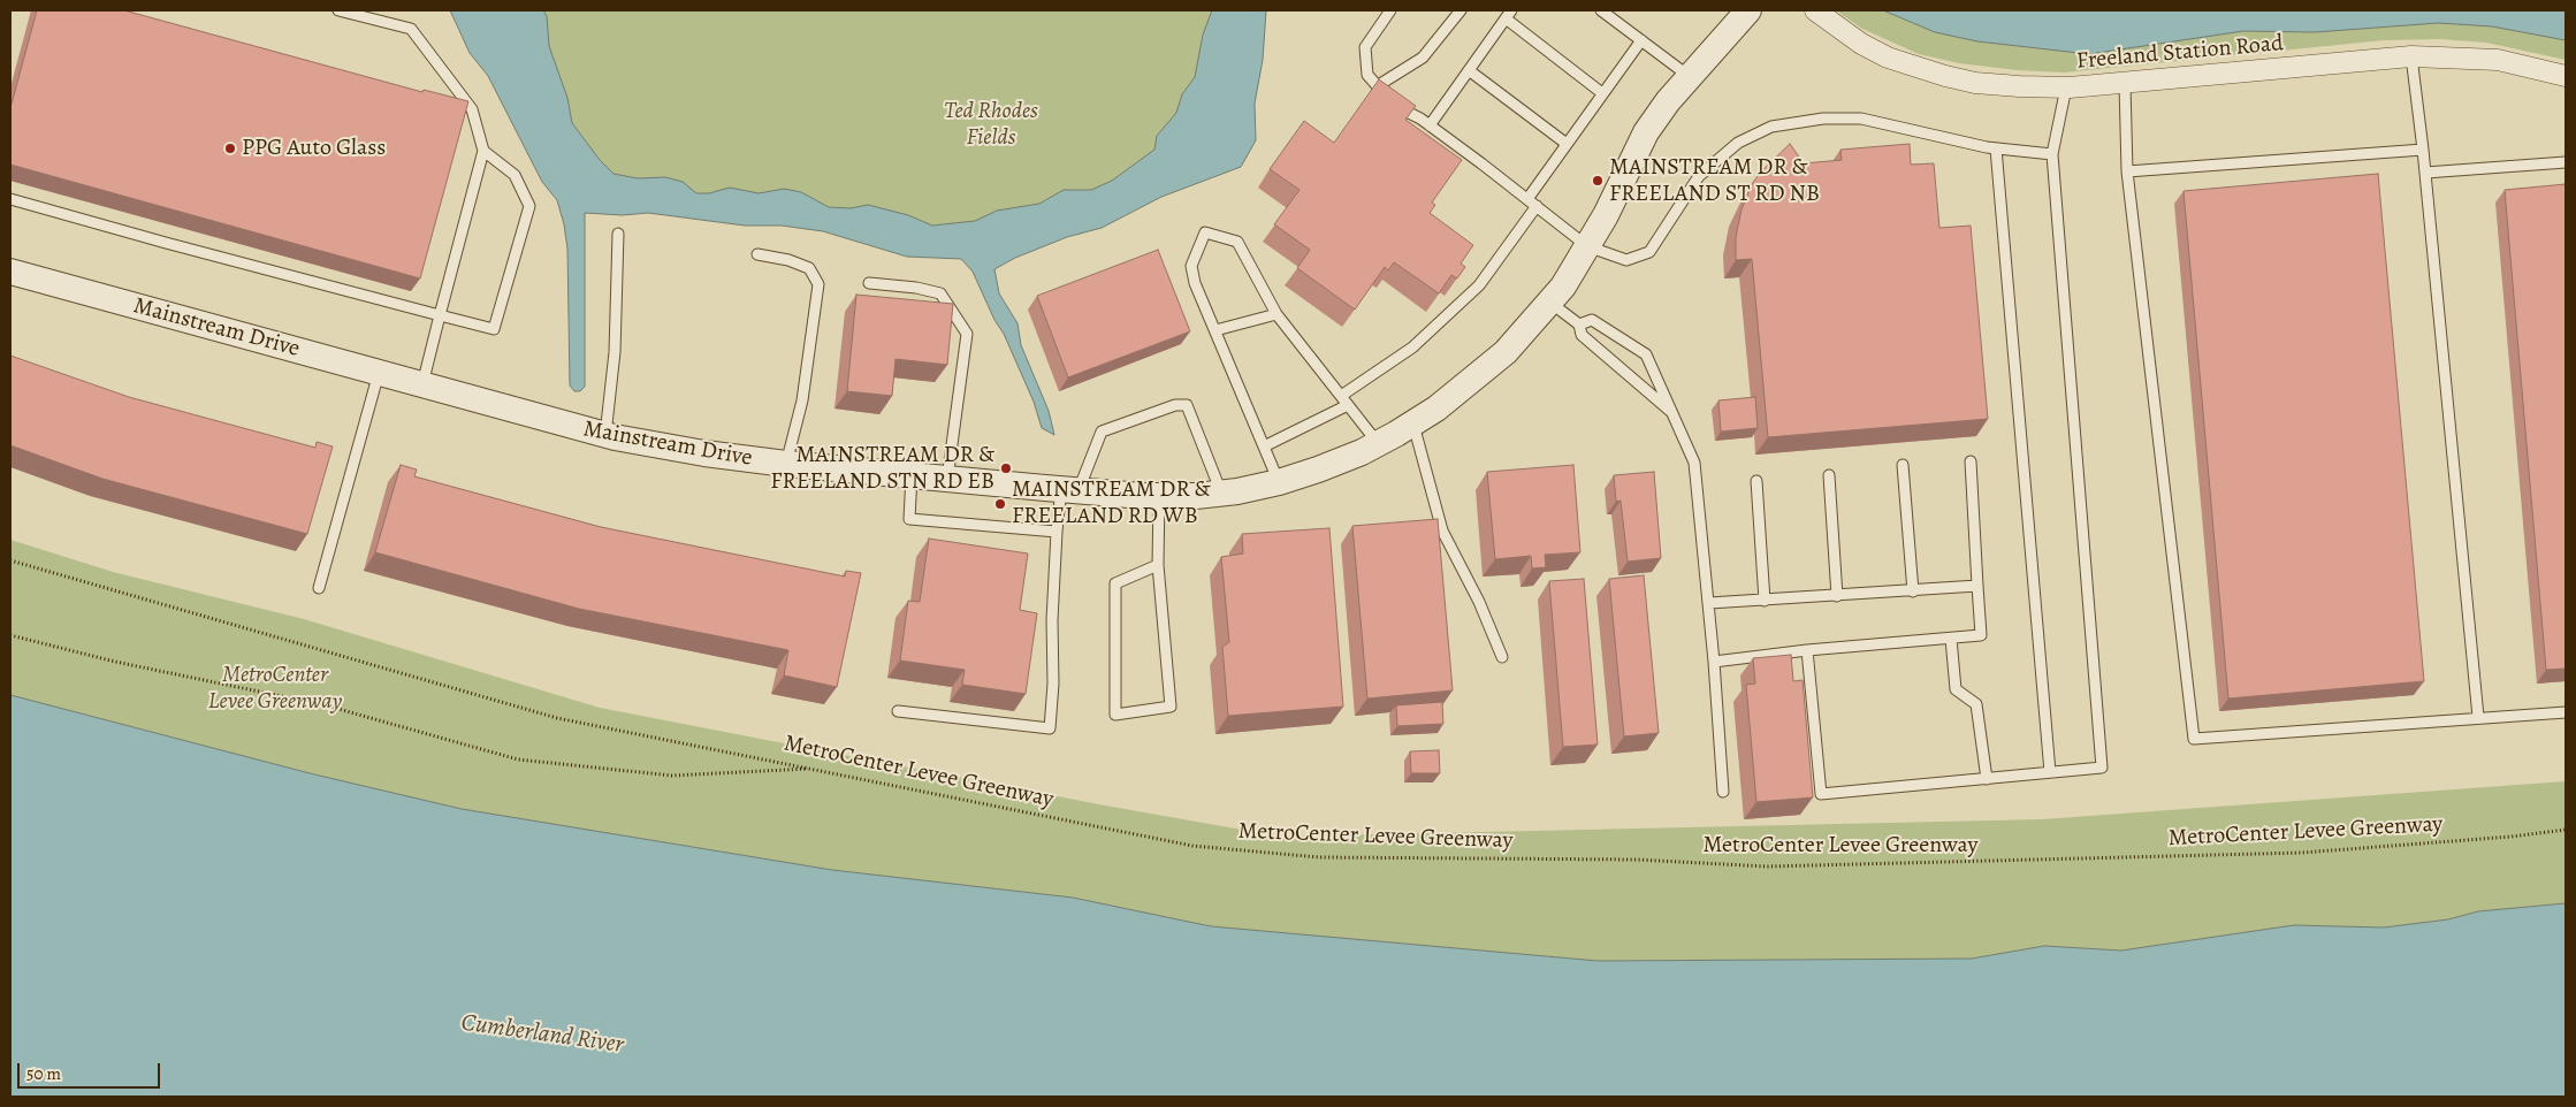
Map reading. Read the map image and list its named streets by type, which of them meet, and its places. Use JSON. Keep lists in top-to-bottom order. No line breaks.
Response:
{"streets":{"street":["Freeland Station Road","Mainstream Drive"],"path":["MetroCenter Levee Greenway"]},"water":["Cumberland River"],"parks":["Ted Rhodes Fields","MetroCenter Levee Greenway"],"places":["PPG Auto Glass","MAINSTREAM DR & FREELAND ST RD NB","MAINSTREAM DR & FREELAND STN RD EB","MAINSTREAM DR & FREELAND RD WB"],"scale_bar":"50 m"}
